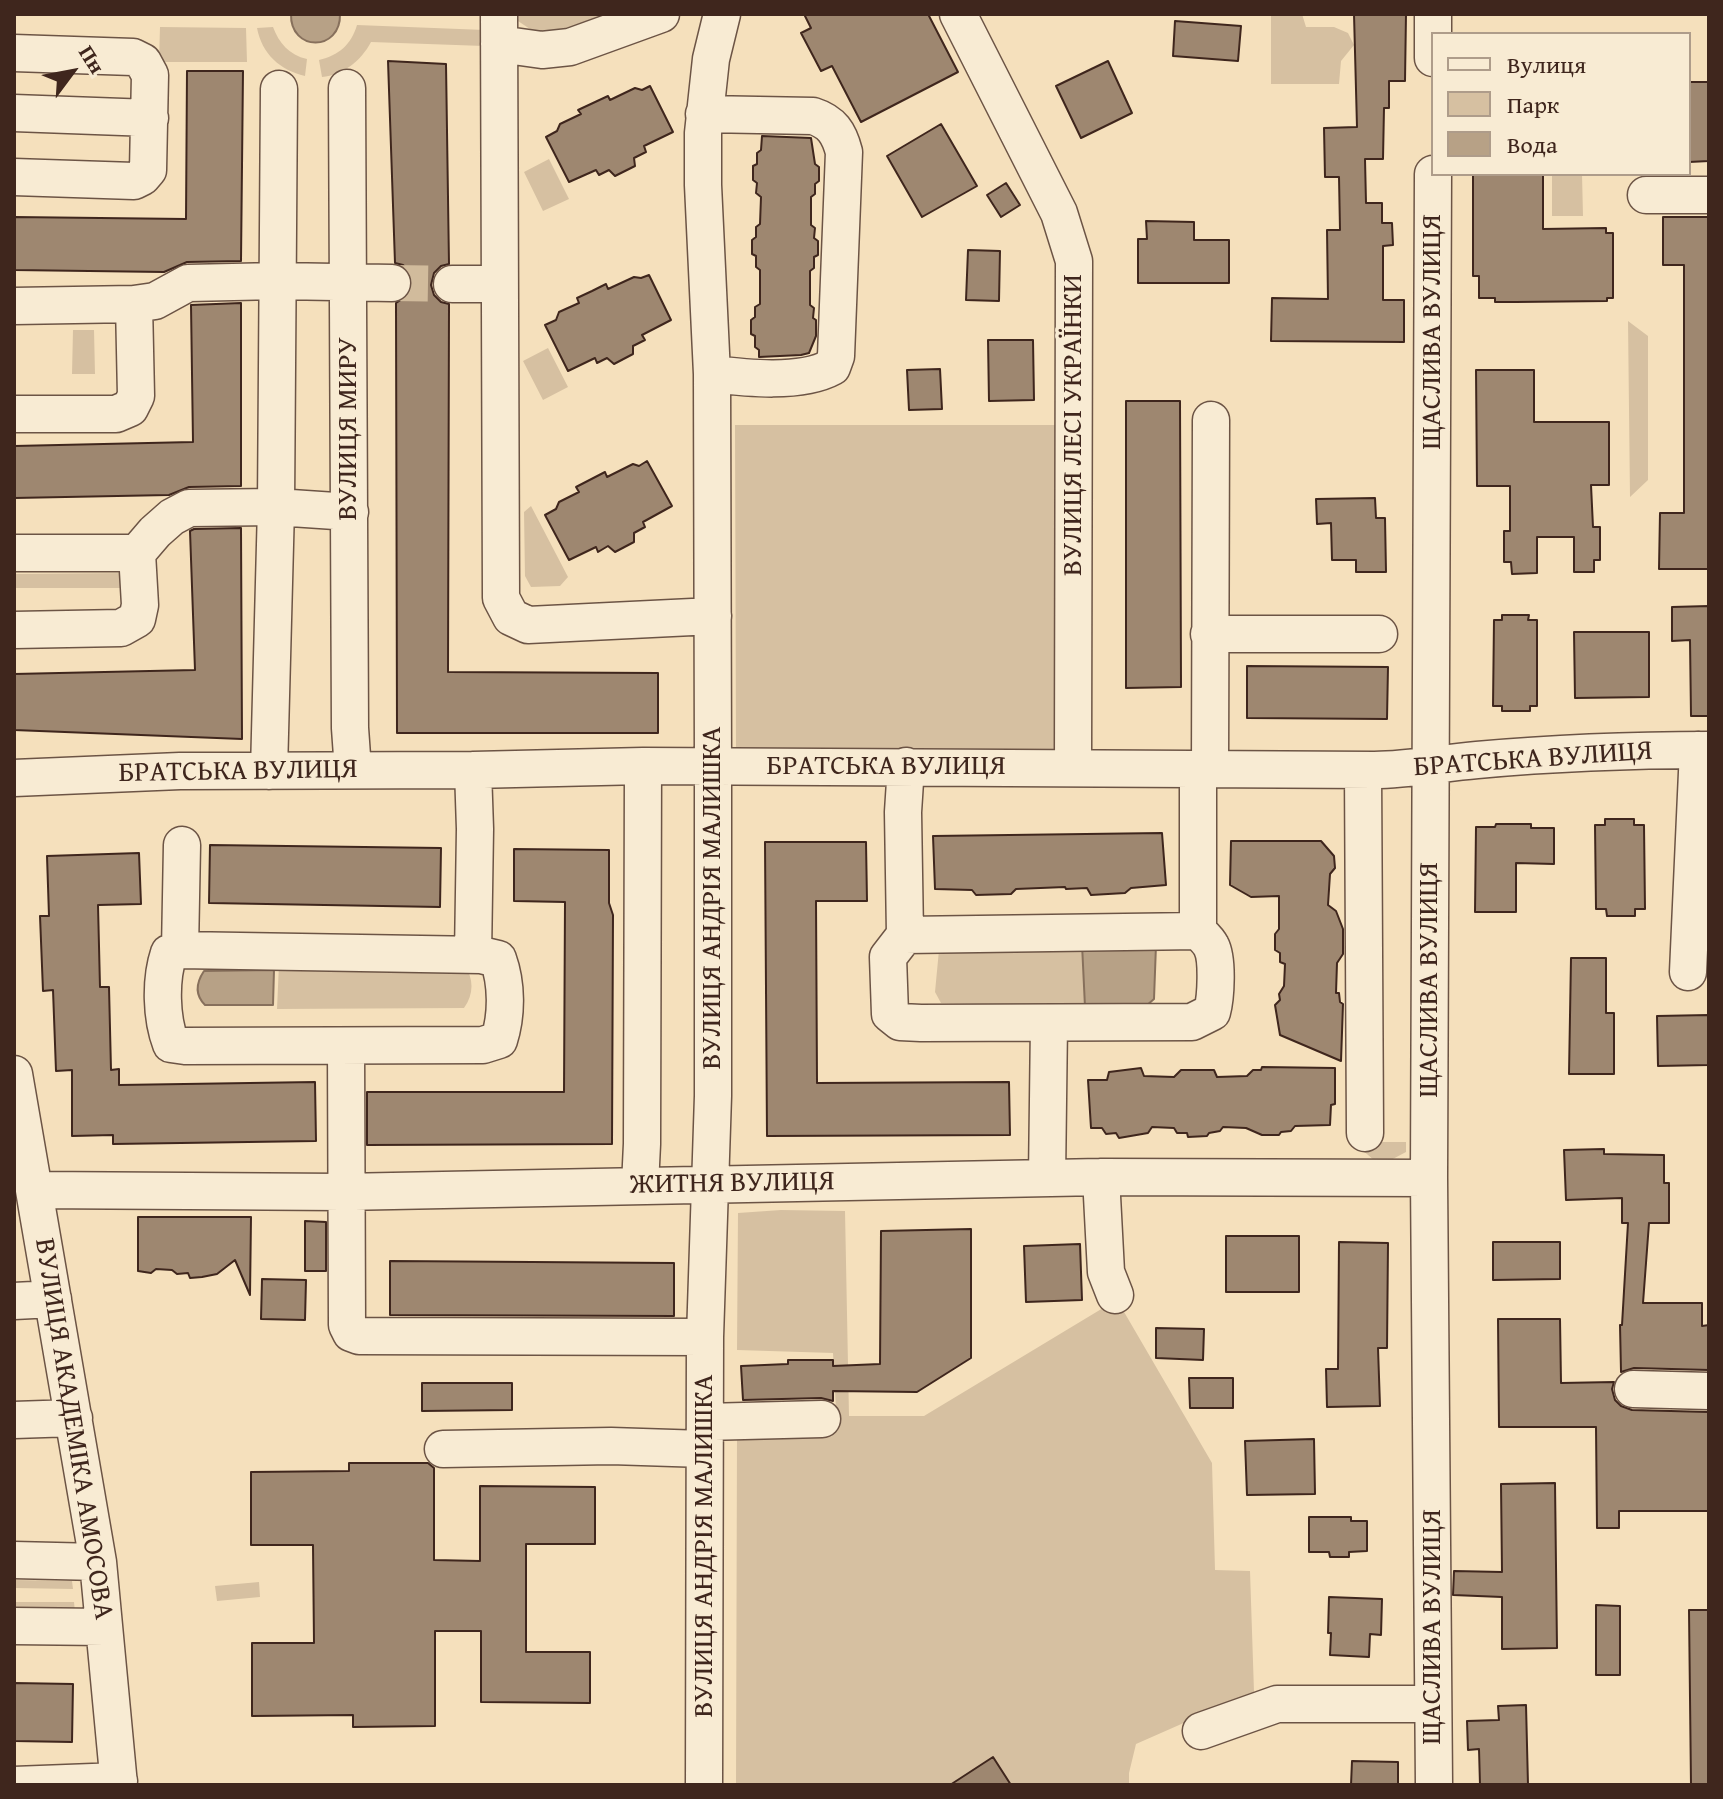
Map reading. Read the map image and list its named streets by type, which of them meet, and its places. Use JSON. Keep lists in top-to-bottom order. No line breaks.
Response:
{"streets":{"street":["ЩАСЛИВА ВУЛИЦЯ","ВУЛИЦЯ ЛЕСІ УКРАЇНКИ","ВУЛИЦЯ МИРУ","БРАТСЬКА ВУЛИЦЯ","ВУЛИЦЯ АНДРІЯ МАЛИШКА","ЖИТНЯ ВУЛИЦЯ","ВУЛИЦЯ АКАДЕМІКА АМОСОВА"]},"crossings":[["ЩАСЛИВА ВУЛИЦЯ","БРАТСЬКА ВУЛИЦЯ"],["ЩАСЛИВА ВУЛИЦЯ","ЖИТНЯ ВУЛИЦЯ"],["ВУЛИЦЯ ЛЕСІ УКРАЇНКИ","БРАТСЬКА ВУЛИЦЯ"],["ВУЛИЦЯ МИРУ","БРАТСЬКА ВУЛИЦЯ"],["БРАТСЬКА ВУЛИЦЯ","ВУЛИЦЯ АНДРІЯ МАЛИШКА"],["ВУЛИЦЯ АНДРІЯ МАЛИШКА","ЖИТНЯ ВУЛИЦЯ"],["ЖИТНЯ ВУЛИЦЯ","ВУЛИЦЯ АКАДЕМІКА АМОСОВА"]],"legend":["Вулиця","Парк","Вода"],"north":"top right"}
